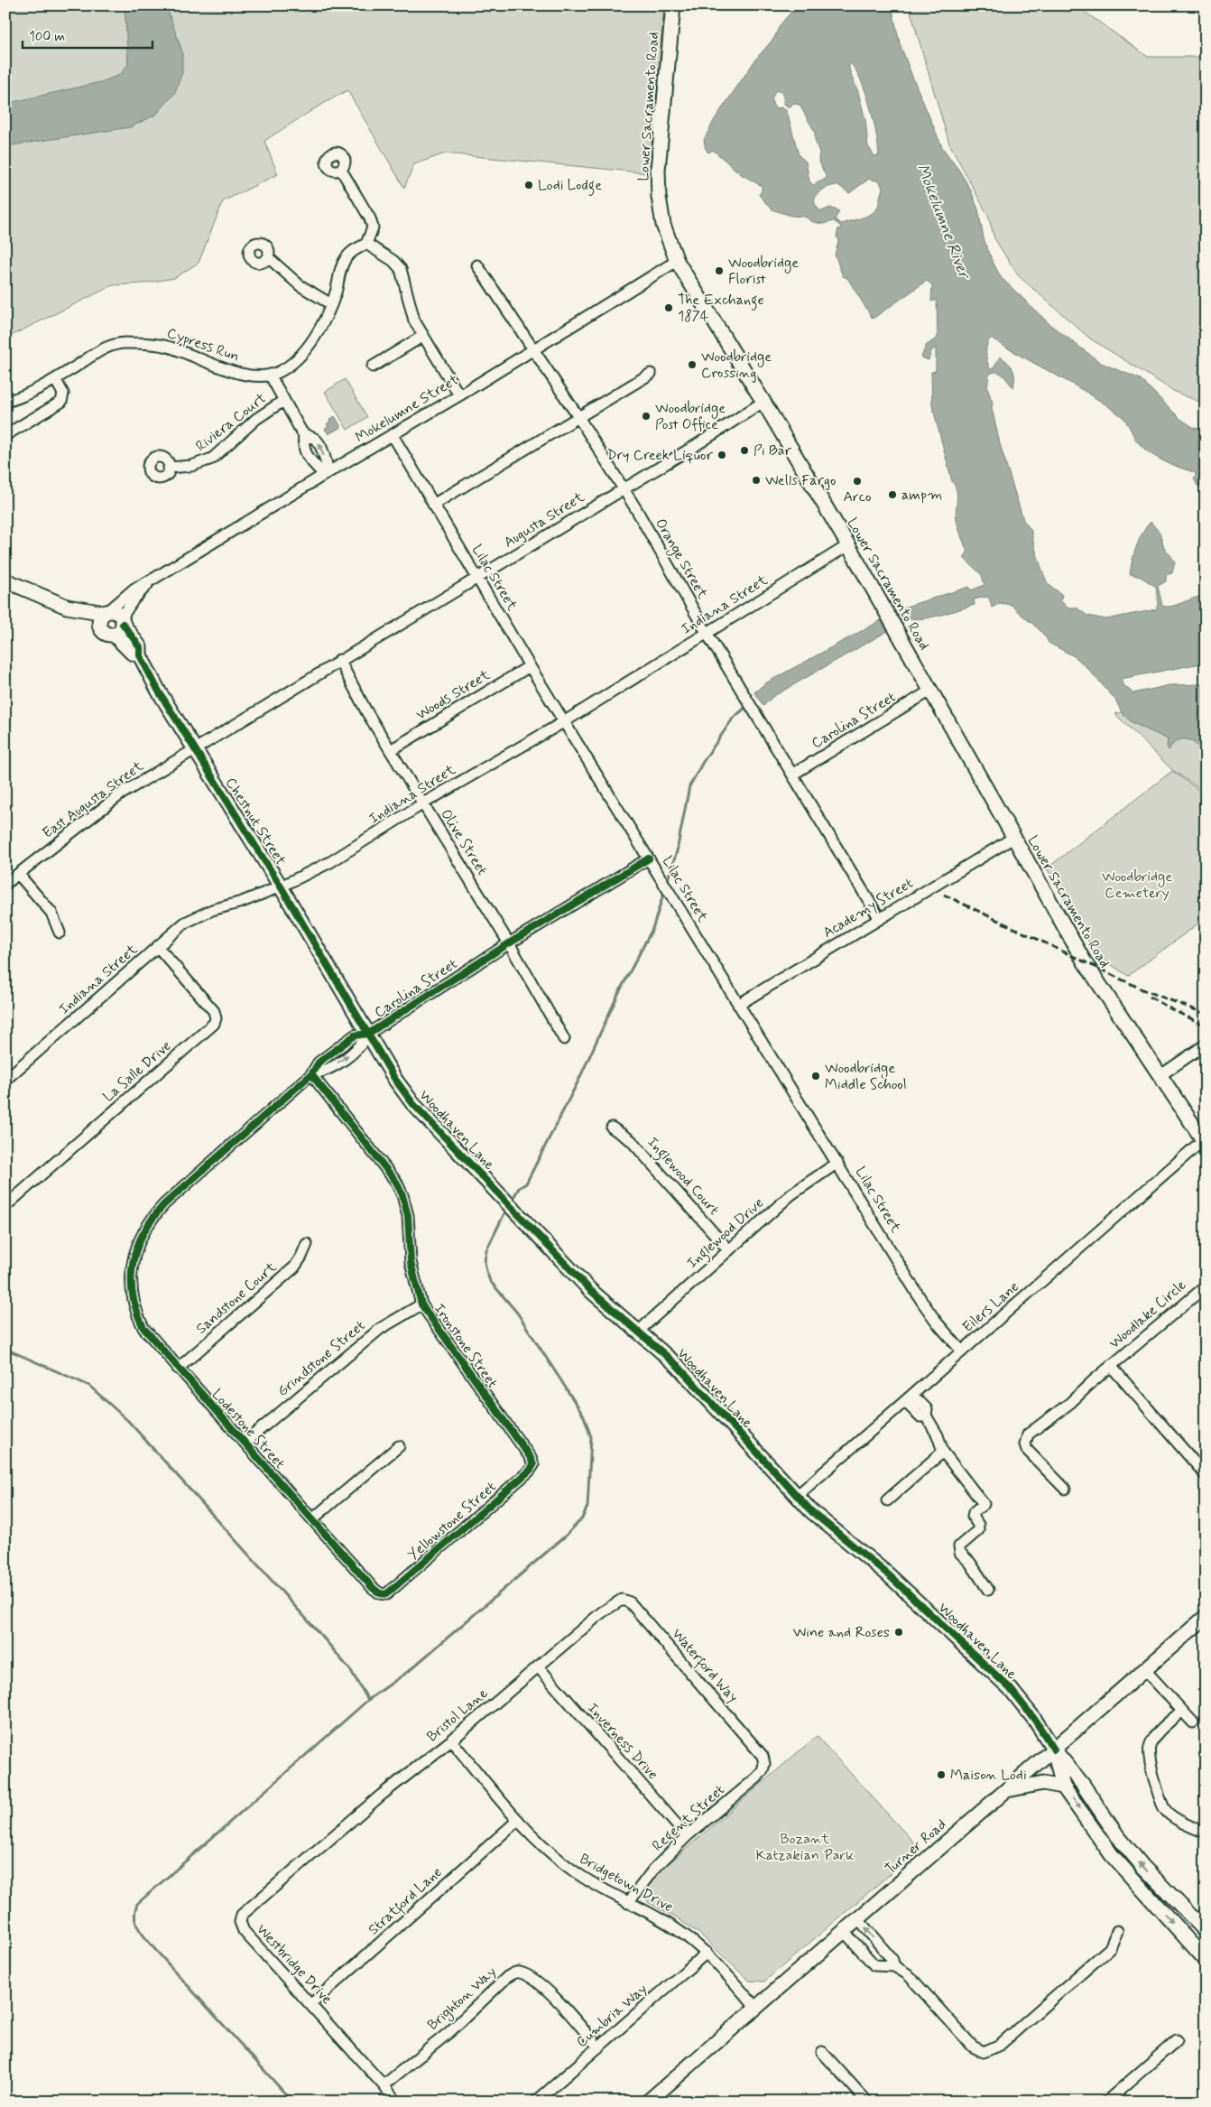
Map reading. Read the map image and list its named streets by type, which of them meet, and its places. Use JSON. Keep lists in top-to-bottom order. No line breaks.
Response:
{"streets":{"main road":["Lower Sacramento Road","Chestnut Street","Woodhaven Lane","Turner Road"],"street":["Cypress Run","Mokelumne Street","Riviera Court","Augusta Street","Orange Street","Lilac Street","Indiana Street","Woods Street","Carolina Street","East Augusta Street","Olive Street","Academy Street","La Salle Drive","Inglewood Court","Inglewood Drive","Sandstone Court","Eilers Lane","Woodlake Circle","Ironstone Street","Grindstone Street","Lodestone Street","Yellowstone Street","Waterford Way","Bristol Lane","Inverness Drive","Regent Street","Bridgetown Drive","Stratford Lane","Westbridge Drive","Brighton Way","Cumbria Way"]},"crossings":[["Lower Sacramento Road","Mokelumne Street"],["Lower Sacramento Road","Augusta Street"],["Lower Sacramento Road","Indiana Street"],["Lower Sacramento Road","Carolina Street"],["Lower Sacramento Road","Academy Street"],["Lower Sacramento Road","Eilers Lane"],["Mokelumne Street","Orange Street"],["Mokelumne Street","Lilac Street"],["Mokelumne Street","Chestnut Street"],["Augusta Street","Orange Street"],["Augusta Street","Lilac Street"],["Augusta Street","East Augusta Street"],["Augusta Street","Olive Street"],["Orange Street","Indiana Street"],["Orange Street","Carolina Street"],["Orange Street","Academy Street"],["Lilac Street","Indiana Street"],["Lilac Street","Woods Street"],["Lilac Street","Carolina Street"],["Lilac Street","Academy Street"],["Lilac Street","Inglewood Drive"],["Lilac Street","Eilers Lane"],["Indiana Street","Chestnut Street"],["Indiana Street","Olive Street"],["Indiana Street","La Salle Drive"],["Woods Street","Olive Street"],["Carolina Street","Chestnut Street"],["Carolina Street","Olive Street"],["Carolina Street","Woodhaven Lane"],["Carolina Street","Ironstone Street"],["Carolina Street","Lodestone Street"],["East Augusta Street","Chestnut Street"],["East Augusta Street","Olive Street"],["Chestnut Street","Woodhaven Lane"],["Woodhaven Lane","Inglewood Drive"],["Woodhaven Lane","Eilers Lane"],["Woodhaven Lane","Turner Road"],["Inglewood Court","Inglewood Drive"],["Sandstone Court","Lodestone Street"],["Ironstone Street","Grindstone Street"],["Ironstone Street","Yellowstone Street"],["Grindstone Street","Lodestone Street"],["Lodestone Street","Yellowstone Street"],["Waterford Way","Bristol Lane"],["Waterford Way","Regent Street"],["Bristol Lane","Inverness Drive"],["Bristol Lane","Bridgetown Drive"],["Bristol Lane","Westbridge Drive"],["Inverness Drive","Regent Street"],["Regent Street","Bridgetown Drive"],["Turner Road","Bridgetown Drive"],["Bridgetown Drive","Stratford Lane"],["Bridgetown Drive","Cumbria Way"],["Stratford Lane","Westbridge Drive"],["Westbridge Drive","Brighton Way"],["Brighton Way","Cumbria Way"]],"water":["Mokelumne River"],"parks":["Woodbridge Cemetery","Bozant Katzakian Park"],"places":["Lodi Lodge","Woodbridge Florist","The Exchange 1874","Woodbridge Crossing","Woodbridge Post Office","Pi Bar","Dry Creek Liquor","Wells Fargo","Arco","ampm","Woodbridge Middle School","Wine and Roses","Maison Lodi"],"scale_bar":"100 m"}
